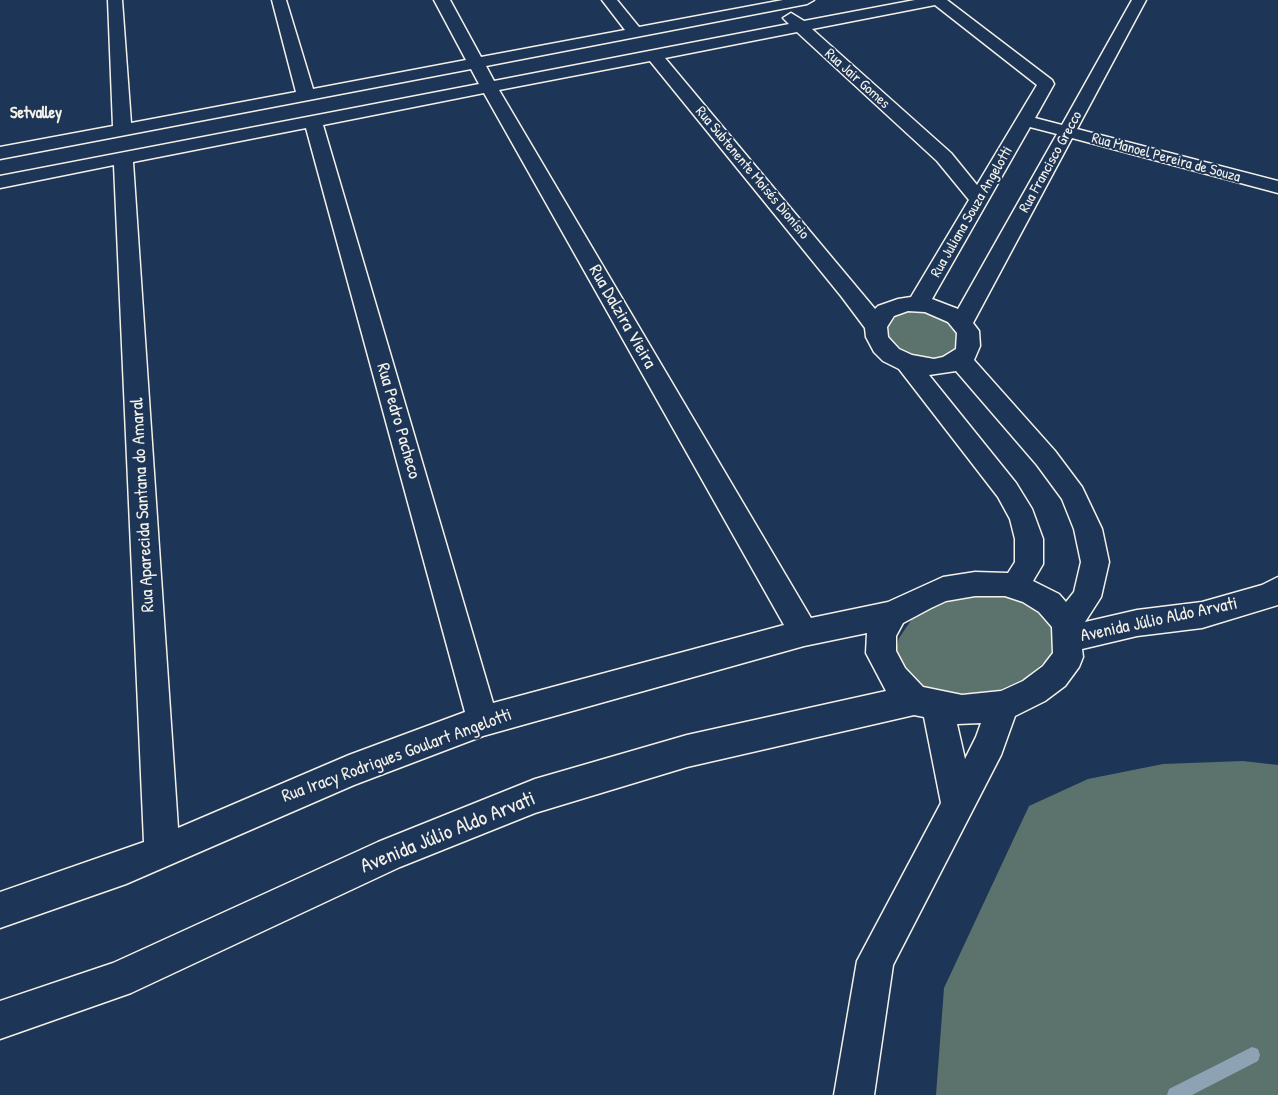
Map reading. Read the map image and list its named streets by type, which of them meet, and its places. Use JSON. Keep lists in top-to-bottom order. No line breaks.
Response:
{"streets":{"street":["Rua Jair Gomes","Rua Manoel Pereira de Souza","Rua Francisco Grecco","Rua Subtenente Moisés Dionísio","Rua Juliana Souza Angelotti","Rua Dalzira Vieira","Rua Pedro Pacheco","Rua Aparecida Santana do Amaral","Avenida Júlio Aldo Arvati","Rua Iracy Rodrigues Goulart Angelotti"]},"crossings":[["Rua Jair Gomes","Rua Juliana Souza Angelotti"],["Rua Manoel Pereira de Souza","Rua Francisco Grecco"],["Rua Manoel Pereira de Souza","Rua Juliana Souza Angelotti"],["Rua Francisco Grecco","Rua Subtenente Moisés Dionísio"],["Rua Francisco Grecco","Rua Juliana Souza Angelotti"],["Rua Subtenente Moisés Dionísio","Rua Juliana Souza Angelotti"],["Rua Dalzira Vieira","Rua Iracy Rodrigues Goulart Angelotti"],["Rua Pedro Pacheco","Rua Iracy Rodrigues Goulart Angelotti"],["Rua Aparecida Santana do Amaral","Rua Iracy Rodrigues Goulart Angelotti"],["Avenida Júlio Aldo Arvati","Rua Iracy Rodrigues Goulart Angelotti"]],"districts":["Setvalley"]}
